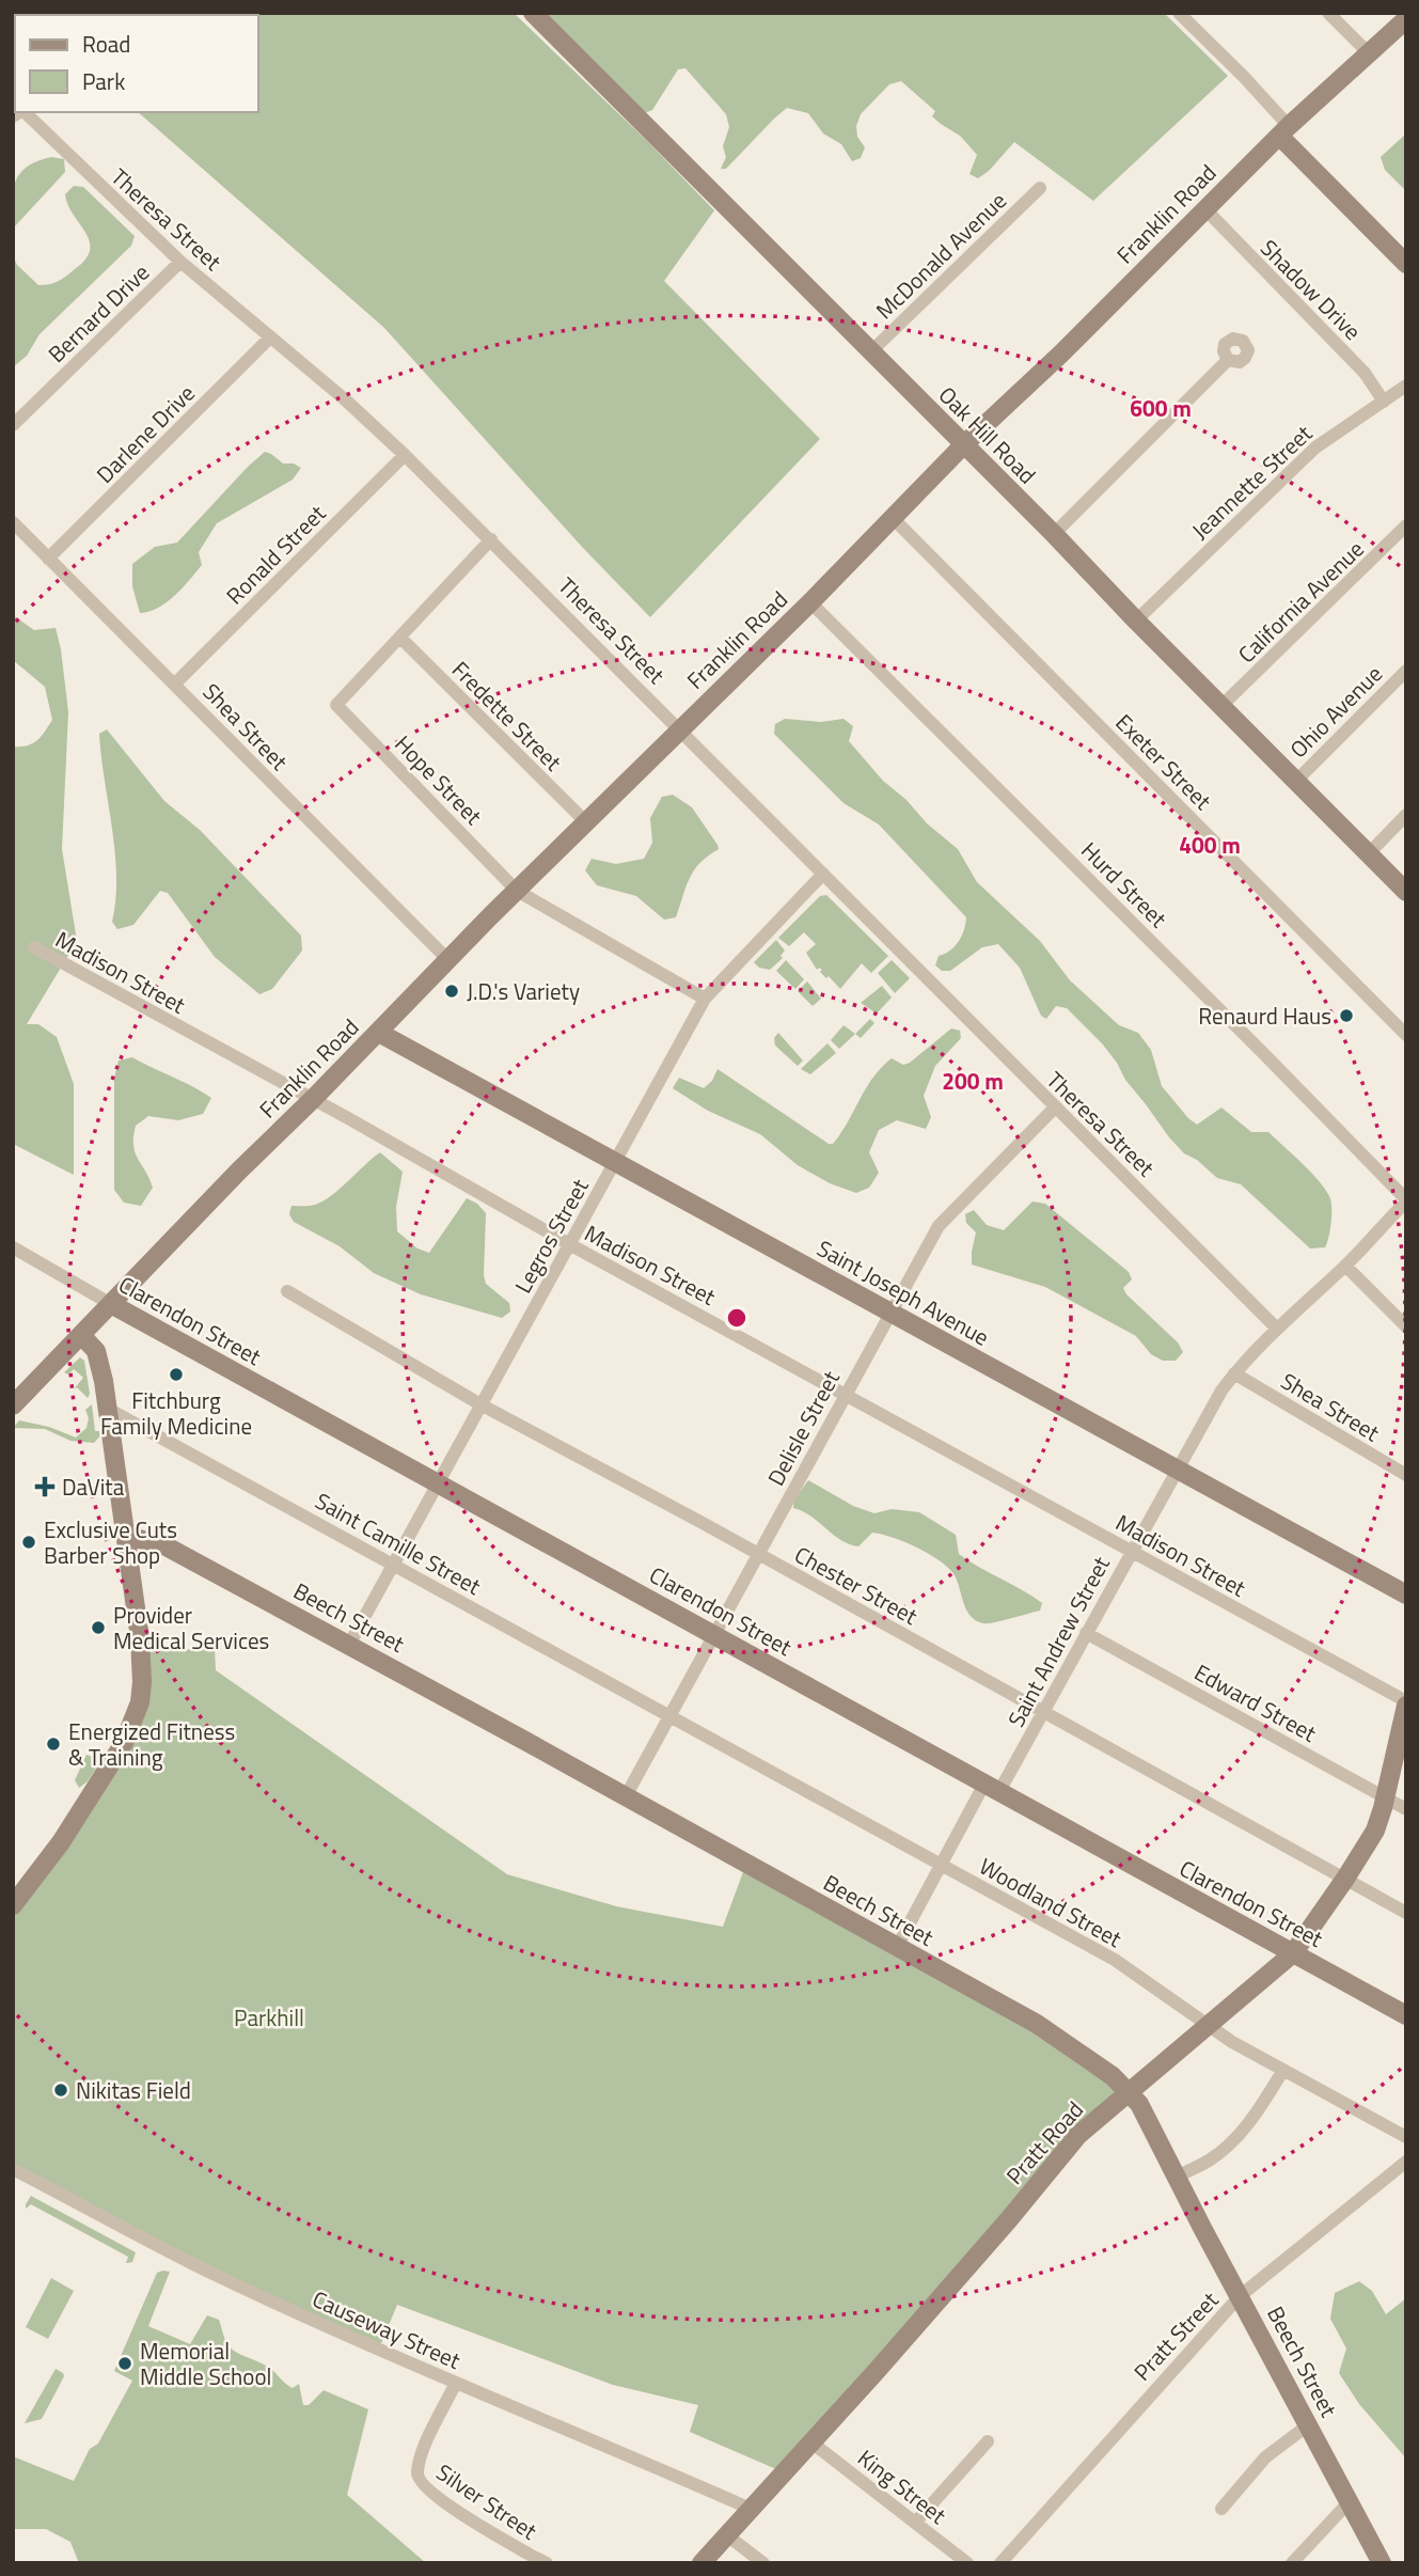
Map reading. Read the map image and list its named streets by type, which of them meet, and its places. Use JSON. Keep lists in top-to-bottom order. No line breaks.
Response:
{"streets":{"street":["Franklin Road","Theresa Street","McDonald Avenue","Shadow Drive","Bernard Drive","Darlene Drive","Oak Hill Road","Jeannette Street","Ronald Street","California Avenue","Ohio Avenue","Fredette Street","Shea Street","Exeter Street","Hope Street","Hurd Street","Madison Street","Legros Street","Saint Joseph Avenue","Clarendon Street","Delisle Street","Saint Camille Street","Chester Street","Beech Street","Saint Andrew Street","Edward Street","Woodland Street","Pratt Road","Causeway Street","Pratt Street","King Street","Silver Street"]},"crossings":[["Franklin Road","Theresa Street"],["Franklin Road","Shadow Drive"],["Franklin Road","Oak Hill Road"],["Franklin Road","Fredette Street"],["Franklin Road","Shea Street"],["Franklin Road","Exeter Street"],["Franklin Road","Hope Street"],["Franklin Road","Hurd Street"],["Franklin Road","Madison Street"],["Franklin Road","Saint Joseph Avenue"],["Franklin Road","Clarendon Street"],["Theresa Street","Bernard Drive"],["Theresa Street","Darlene Drive"],["Theresa Street","Ronald Street"],["Theresa Street","Hope Street"],["Theresa Street","Legros Street"],["Theresa Street","Delisle Street"],["Theresa Street","Saint Andrew Street"],["McDonald Avenue","Oak Hill Road"],["Shadow Drive","Jeannette Street"],["Darlene Drive","Shea Street"],["Oak Hill Road","Jeannette Street"],["Oak Hill Road","California Avenue"],["Oak Hill Road","Ohio Avenue"],["Ronald Street","Shea Street"],["Fredette Street","Hope Street"],["Shea Street","Saint Andrew Street"],["Hope Street","Legros Street"],["Hurd Street","Saint Andrew Street"],["Madison Street","Legros Street"],["Madison Street","Delisle Street"],["Madison Street","Saint Andrew Street"],["Madison Street","Pratt Road"],["Legros Street","Saint Joseph Avenue"],["Legros Street","Clarendon Street"],["Legros Street","Saint Camille Street"],["Legros Street","Chester Street"],["Legros Street","Beech Street"],["Saint Joseph Avenue","Delisle Street"],["Saint Joseph Avenue","Saint Andrew Street"],["Clarendon Street","Delisle Street"],["Clarendon Street","Saint Andrew Street"],["Clarendon Street","Pratt Road"],["Delisle Street","Saint Camille Street"],["Delisle Street","Chester Street"],["Delisle Street","Beech Street"],["Delisle Street","Woodland Street"],["Saint Camille Street","Woodland Street"],["Chester Street","Saint Andrew Street"],["Chester Street","Pratt Road"],["Beech Street","Saint Andrew Street"],["Beech Street","Pratt Road"],["Beech Street","Pratt Street"],["Saint Andrew Street","Edward Street"],["Saint Andrew Street","Woodland Street"],["Edward Street","Pratt Road"],["Woodland Street","Pratt Road"],["Pratt Road","Causeway Street"],["Pratt Road","King Street"],["Causeway Street","Silver Street"]],"parks":["Parkhill"],"places":{"other":["J.D.'s Variety","Renaurd Haus","Fitchburg Family Medicine","Exclusive Cuts Barber Shop","Provider Medical Services","Energized Fitness & Training","Nikitas Field","Memorial Middle School"],"health":["DaVita"]},"legend":["Road","Park"],"rings":["600 m","400 m","200 m"]}
